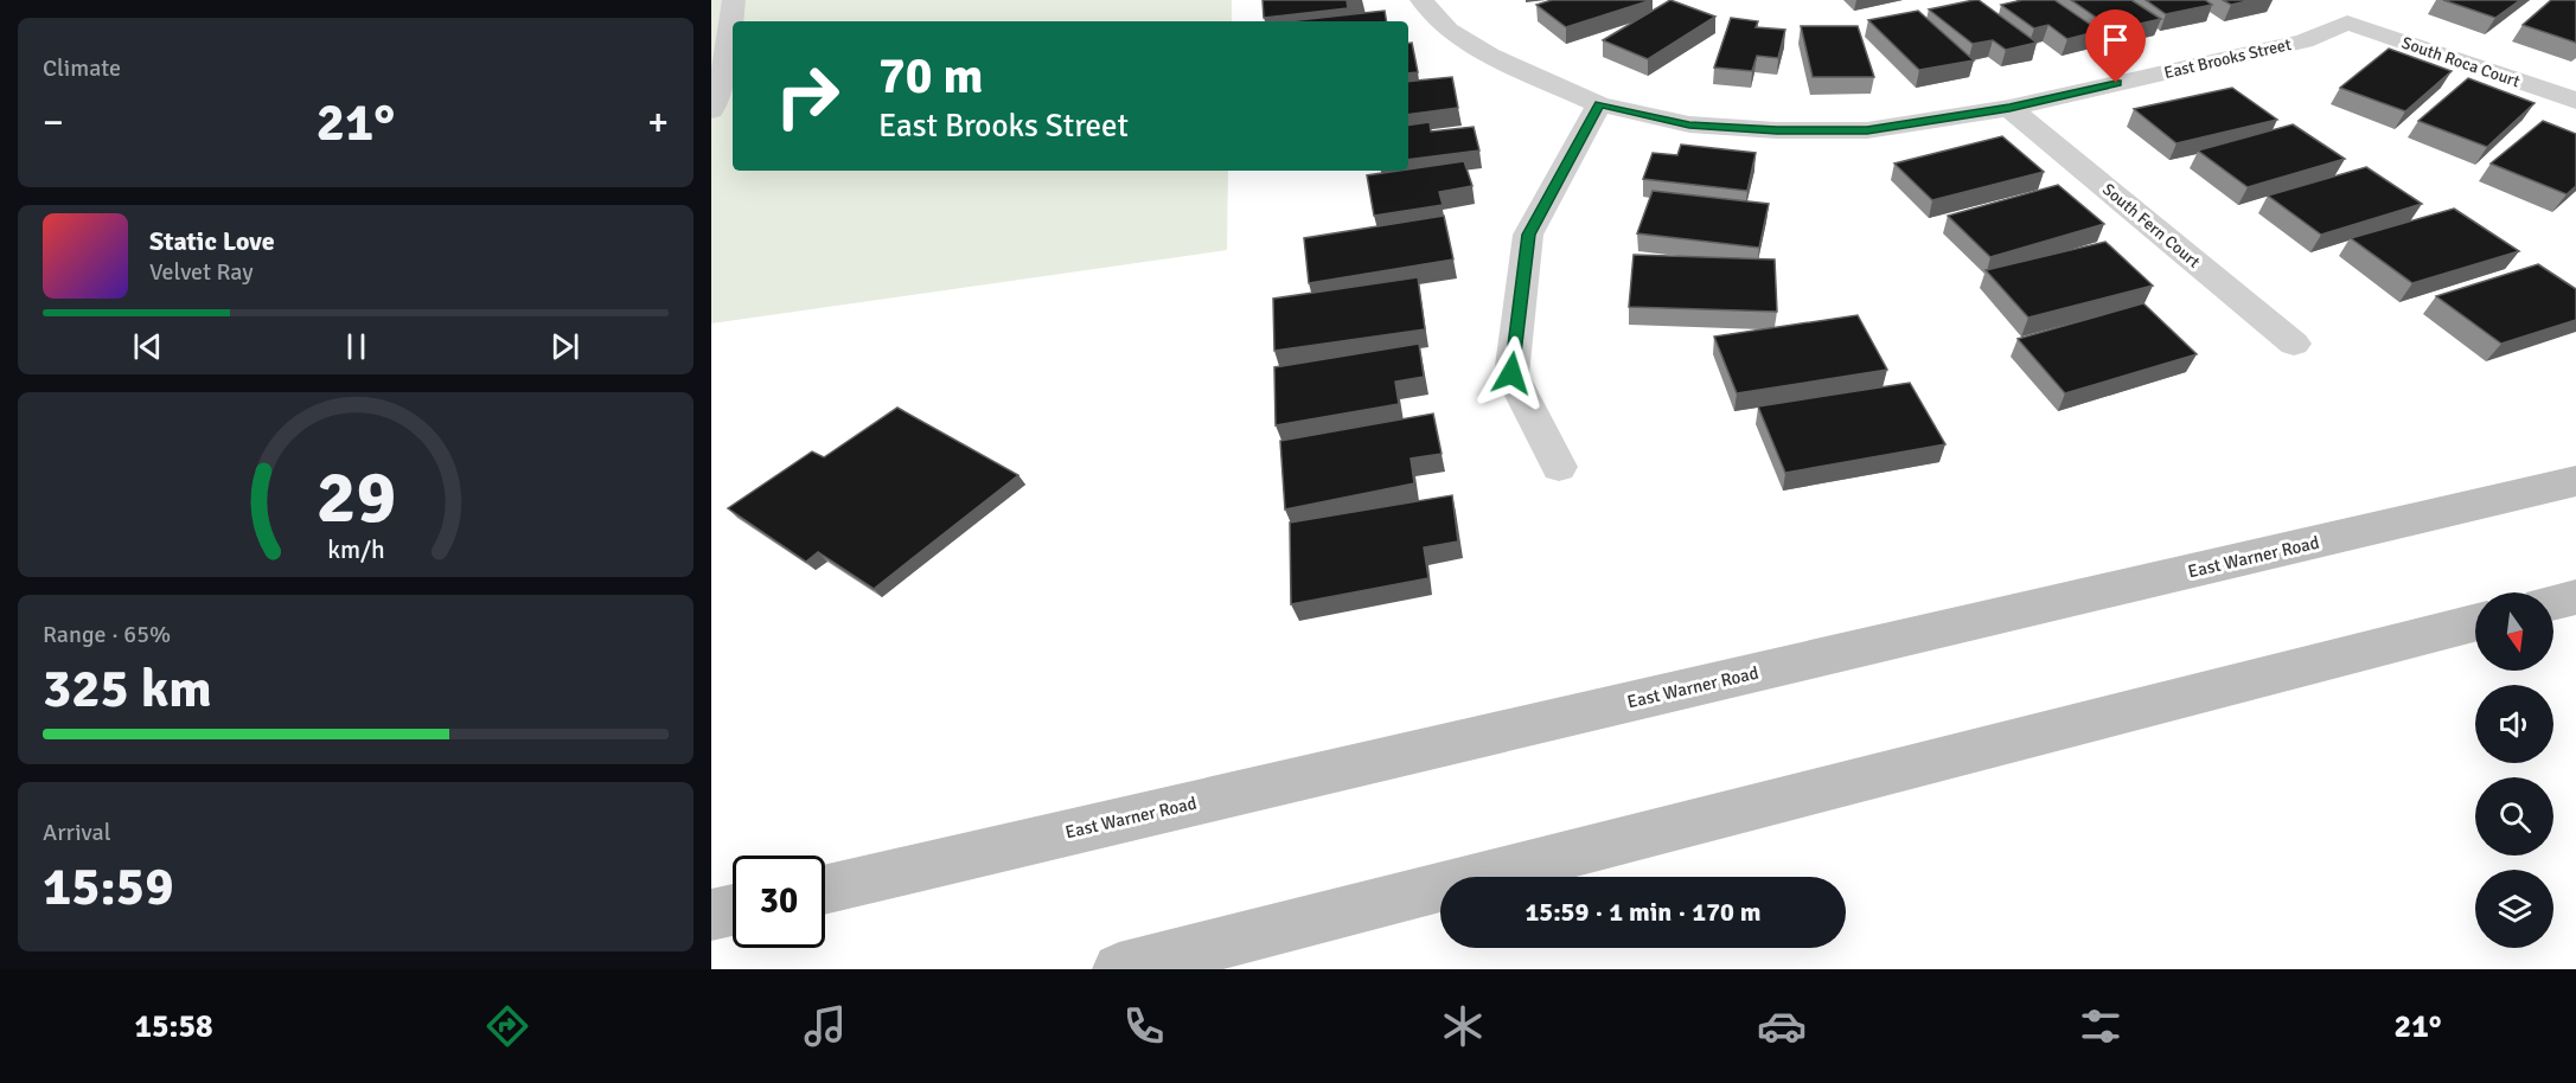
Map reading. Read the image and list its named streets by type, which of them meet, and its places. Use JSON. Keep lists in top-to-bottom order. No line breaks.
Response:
{"streets":{"main road":["East Warner Road"],"street":["East Brooks Street","South Roca Court","South Fern Court"]},"crossings":[["East Brooks Street","South Roca Court"],["East Brooks Street","South Fern Court"]],"north":"bottom","page":{"tile":["Climate",["Range · 65%","325 km"],["Arrival","15:59"]],"turn":["70 m","East Brooks Street"],"heat":["−","21°","+"],"song":["Static Love","Velvet Ray"],"limit":"30","trip":"15:59 · 1 min · 170 m","tabs":["15:58","21°"],"gauge":["29","km/h"]}}
